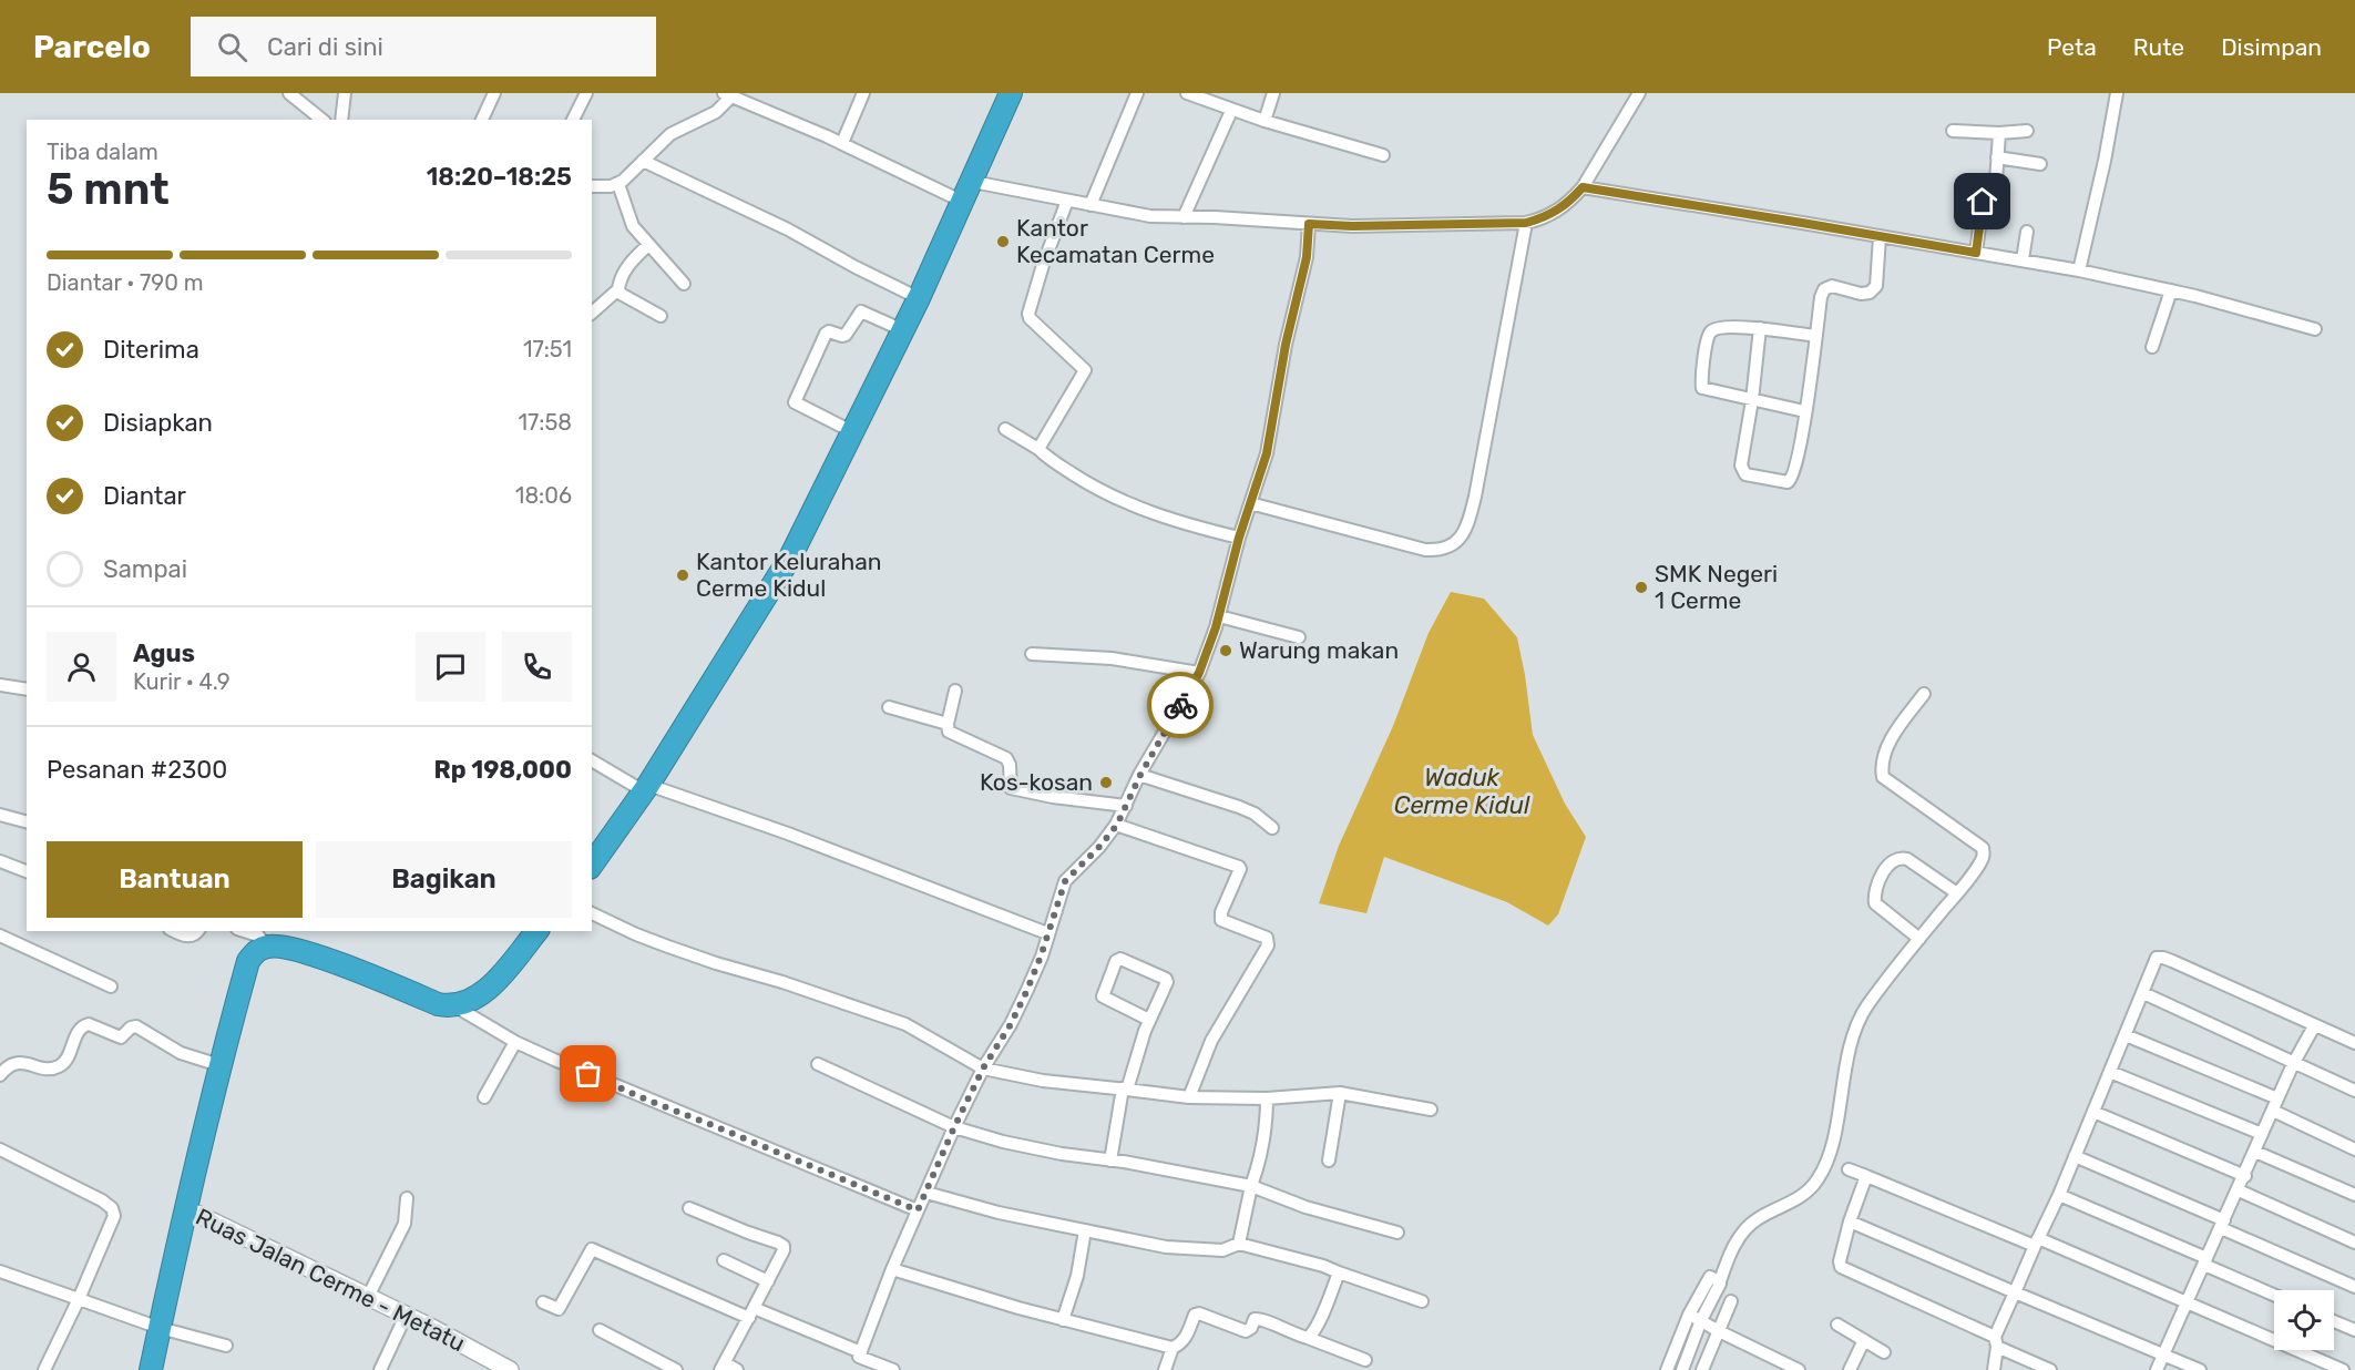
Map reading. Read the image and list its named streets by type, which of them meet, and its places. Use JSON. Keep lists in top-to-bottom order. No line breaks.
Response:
{"streets":{"main road":["Ruas Jalan Cerme - Metatu"]},"water":["Waduk Cerme Kidul"],"places":["Kantor Kecamatan Cerme","Kantor Kelurahan Cerme Kidul","SMK Negeri 1 Cerme","Warung makan","Kos-kosan"],"page":{"header":"Parcelo","search":"Cari di sini","nav":["Peta","Rute","Disimpan"],"heading":["5 mnt","Tiba dalam","18:20–18:25"],"panel":["Agus","Kurir · 4.9","Pesanan #2300","Rp 198,000"],"bar":"Diantar · 790 m","list":[["Diterima","17:51"],["Disiapkan","17:58"],["Diantar","18:06"],"Sampai"],"buttons":["Bantuan","Bagikan"]}}
